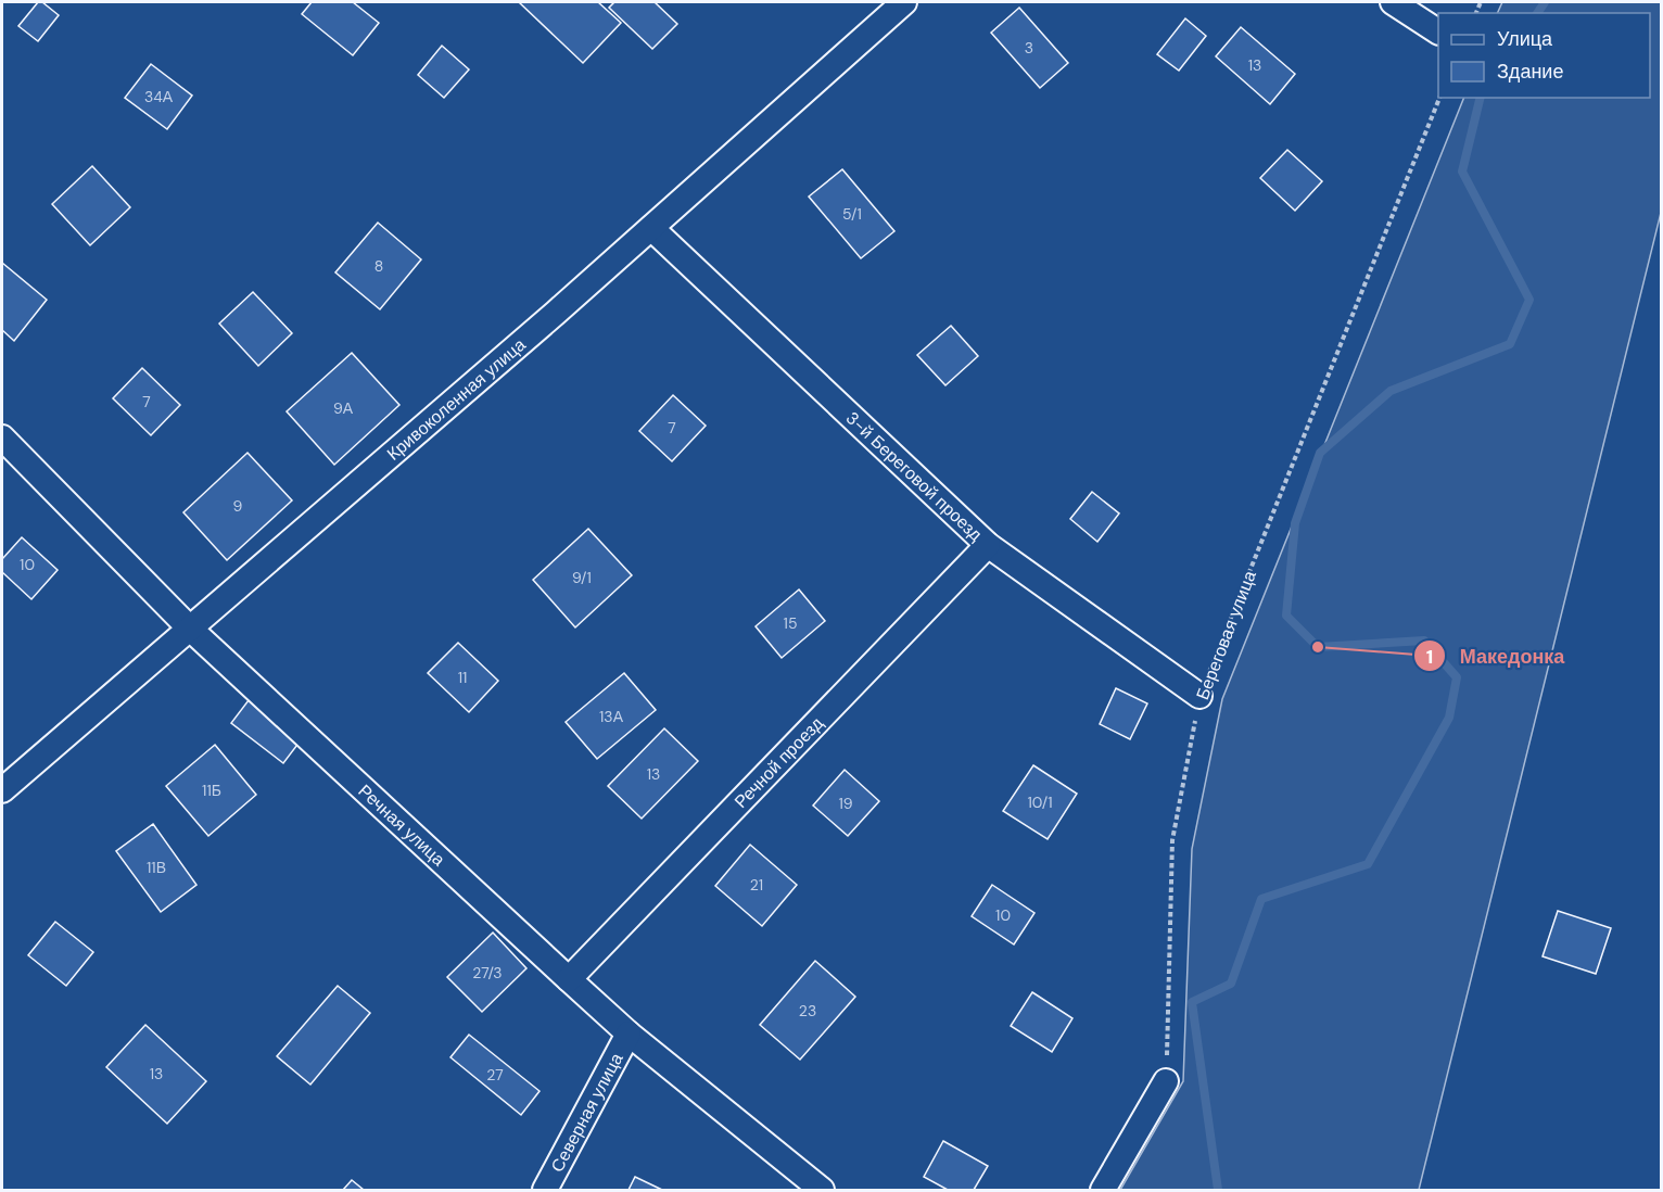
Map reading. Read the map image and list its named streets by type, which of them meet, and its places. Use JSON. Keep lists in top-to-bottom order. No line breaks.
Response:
{"streets":{"street":["Кривоколенная улица","3-й Береговой проезд","Речной проезд","Речная улица","Северная улица"],"path":["Береговая улица"]},"crossings":[["Кривоколенная улица","3-й Береговой проезд"],["Кривоколенная улица","Речная улица"],["3-й Береговой проезд","Береговая улица"],["3-й Береговой проезд","Речной проезд"],["Речной проезд","Речная улица"],["Речная улица","Северная улица"]],"places":["Македонка"],"house_numbers":["3","13","34А","5/1","8","7","9А","7","9","10","9/1","15","11","13А","13","11Б","10/1","19","11В","21","10","27/3","23","13","27"],"legend":["Улица","Здание"]}
